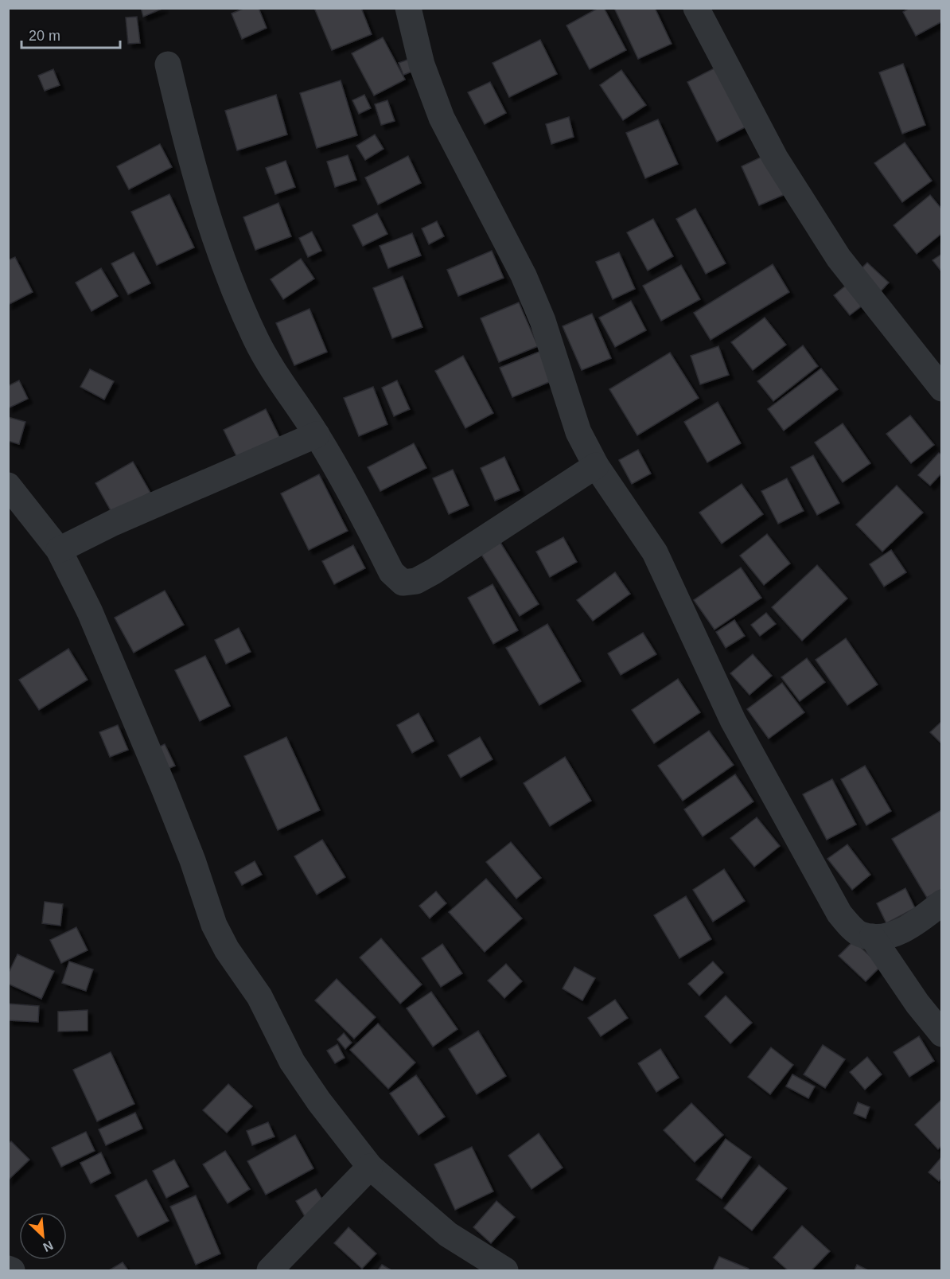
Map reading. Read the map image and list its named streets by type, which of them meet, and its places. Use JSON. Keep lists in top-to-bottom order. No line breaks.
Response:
{"scale_bar":"20 m","north":"bottom right"}
